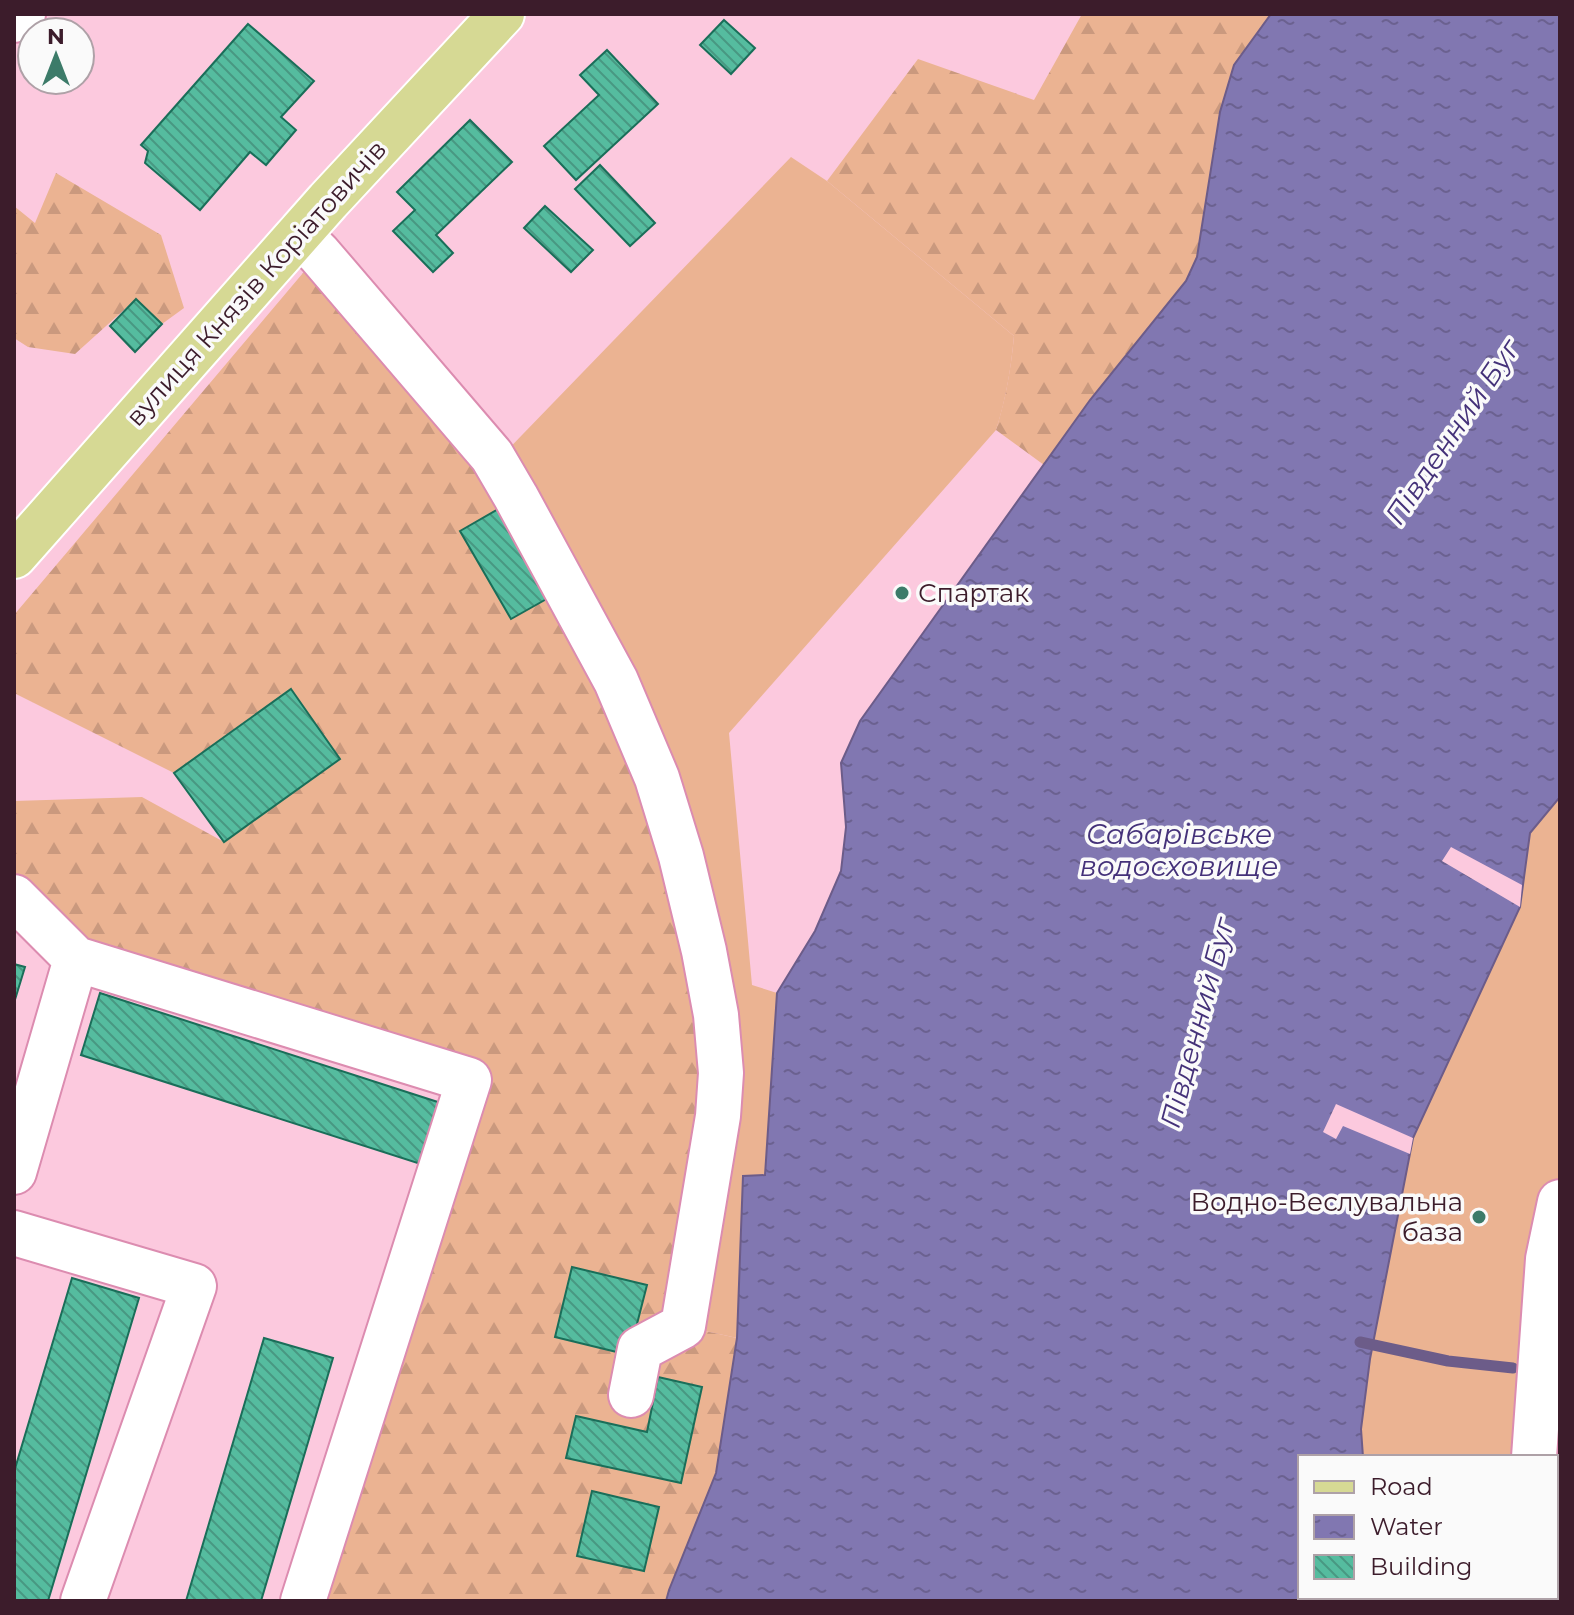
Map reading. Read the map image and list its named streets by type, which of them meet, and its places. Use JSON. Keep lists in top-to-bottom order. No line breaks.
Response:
{"streets":{"main road":["вулиця Князів Коріатовичів"]},"water":["Південний Буг","Сабарівське водосховище"],"places":["Спартак","Водно-Веслувальна база"],"legend":["Road","Water","Building"],"north":"top"}
